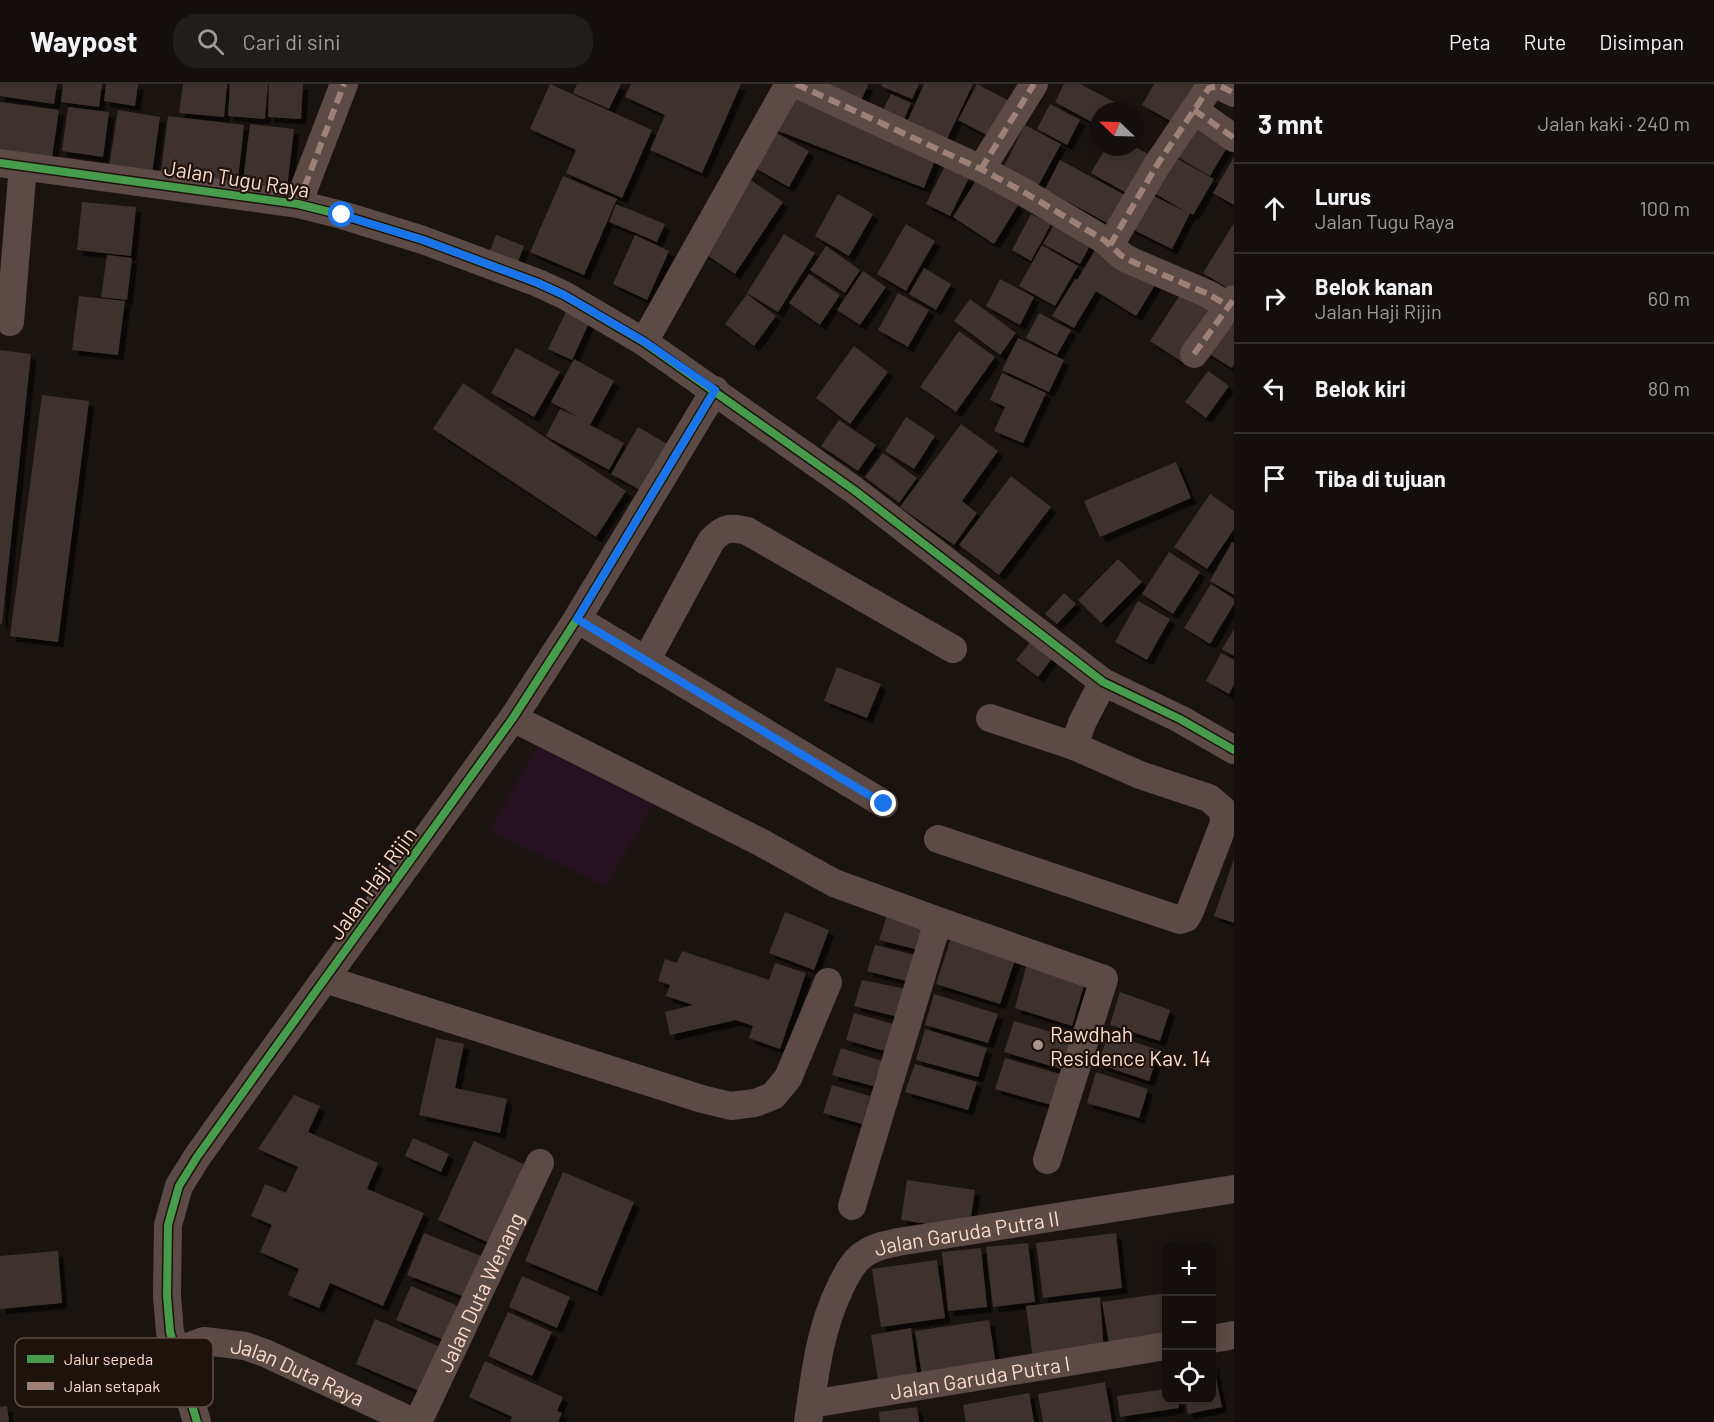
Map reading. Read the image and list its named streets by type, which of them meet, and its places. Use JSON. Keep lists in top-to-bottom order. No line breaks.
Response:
{"streets":{"street":["Jalan Tugu Raya","Jalan Haji Rijin","Jalan Garuda Putra II","Jalan Duta Wenang","Jalan Duta Raya","Jalan Garuda Putra I"]},"crossings":[["Jalan Tugu Raya","Jalan Haji Rijin"],["Jalan Garuda Putra II","Jalan Garuda Putra I"]],"places":["Rawdhah Residence Kav. 14"],"legend":["Jalur sepeda","Jalan setapak"],"north":"top left","page":{"header":"Waypost","search":"Cari di sini","nav":["Peta","Rute","Disimpan"],"heading":["3 mnt","Jalan kaki · 240 m"],"list":[["Lurus","Jalan Tugu Raya","100 m"],["Belok kanan","Jalan Haji Rijin","60 m"],["Belok kiri","80 m"],"Tiba di tujuan"],"map_buttons":["+","−"]}}
